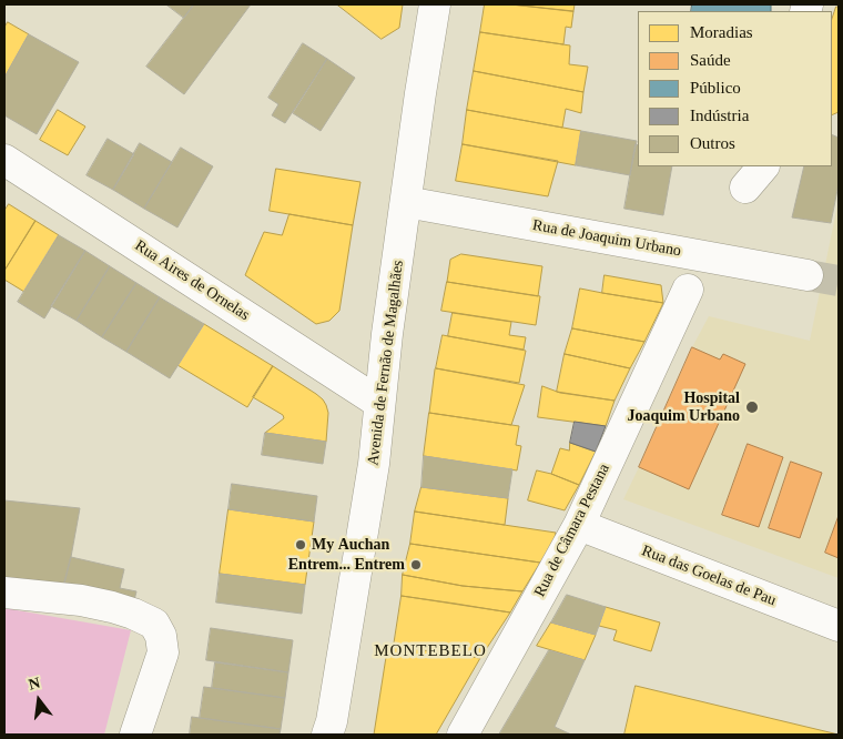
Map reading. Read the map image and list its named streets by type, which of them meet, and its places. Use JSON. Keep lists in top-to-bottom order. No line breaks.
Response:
{"streets":{"street":["Rua de Joaquim Urbano","Rua Aires de Ornelas","Avenida de Fernão de Magalhães","Rua de Câmara Pestana","Rua das Goelas de Pau"]},"crossings":[["Rua de Joaquim Urbano","Avenida de Fernão de Magalhães"],["Rua Aires de Ornelas","Avenida de Fernão de Magalhães"],["Rua de Câmara Pestana","Rua das Goelas de Pau"]],"districts":["MONTEBELO"],"places":["Hospital Joaquim Urbano","My Auchan","Entrem... Entrem"],"legend":["Moradias","Saúde","Público","Indústria","Outros"],"north":"top"}
